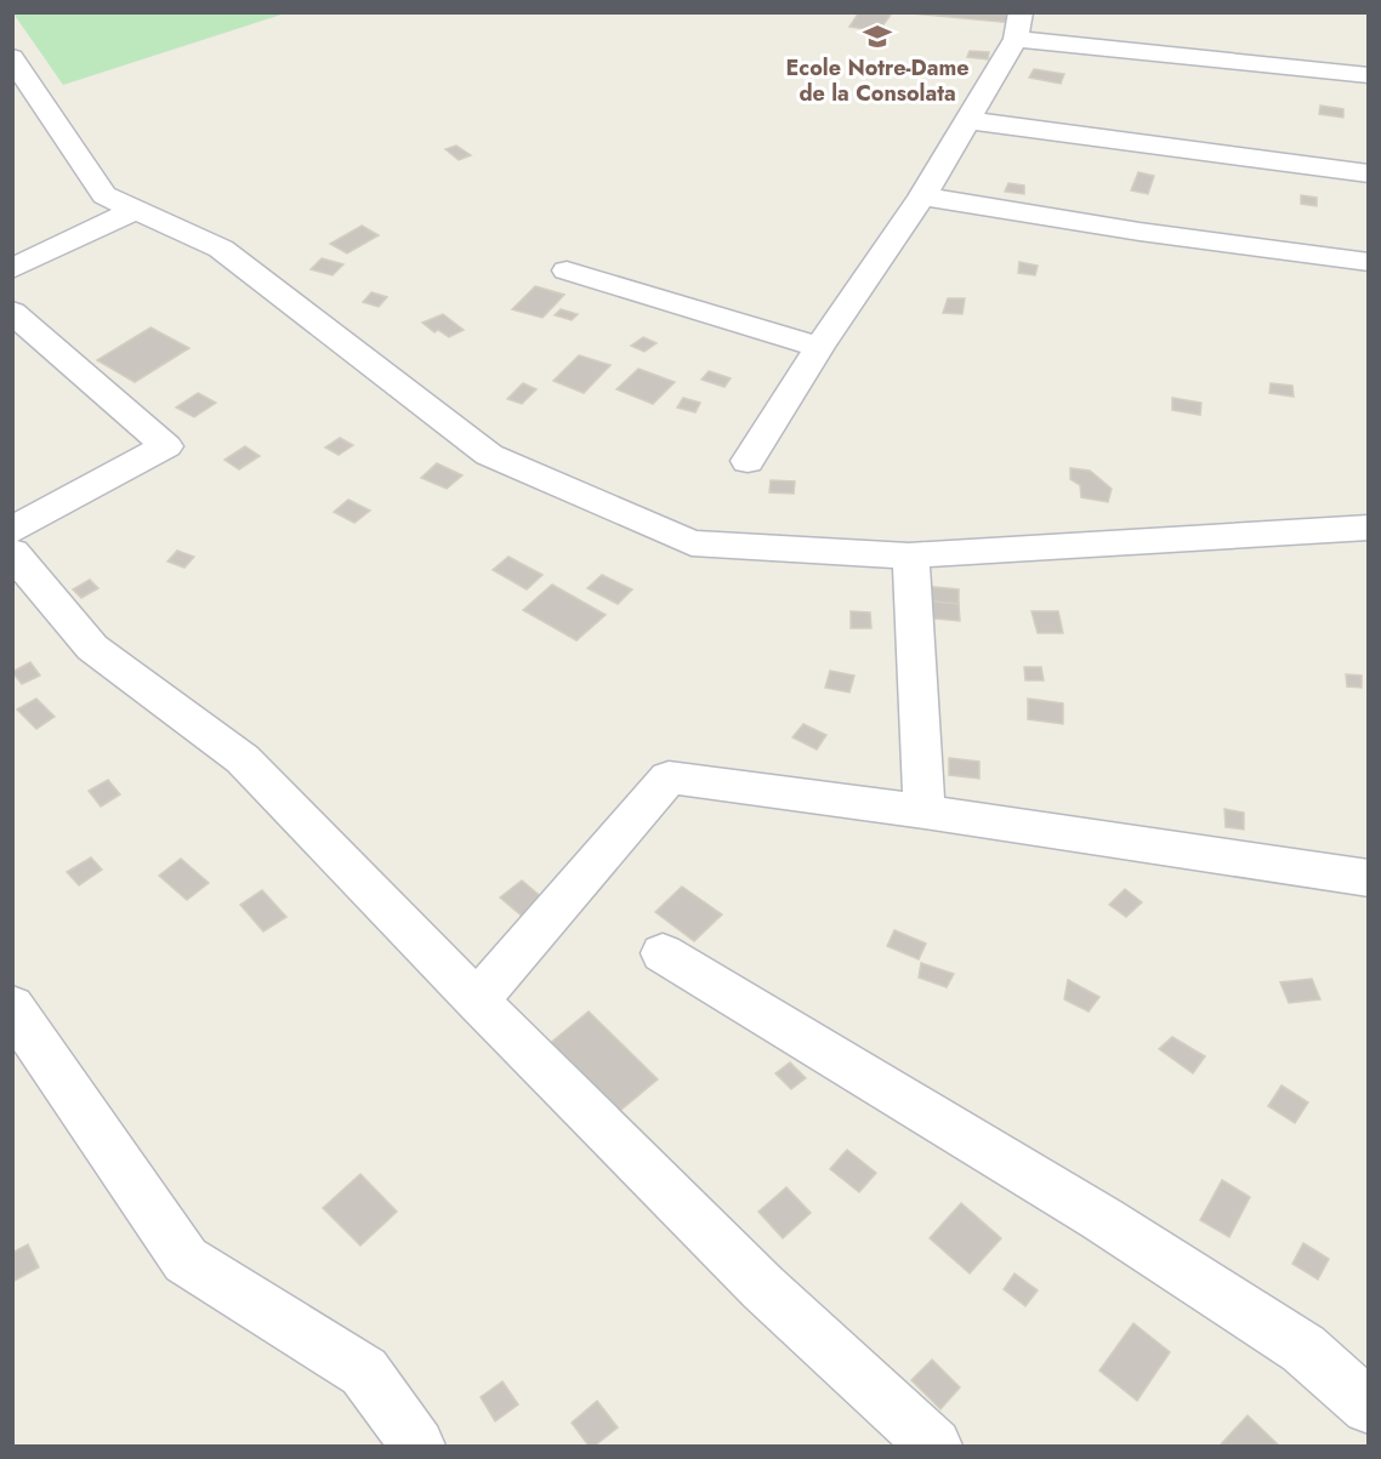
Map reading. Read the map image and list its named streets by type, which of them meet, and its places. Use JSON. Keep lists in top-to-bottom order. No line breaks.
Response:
{"places":{"school or university":["Ecole Notre-Dame de la Consolata"]}}
